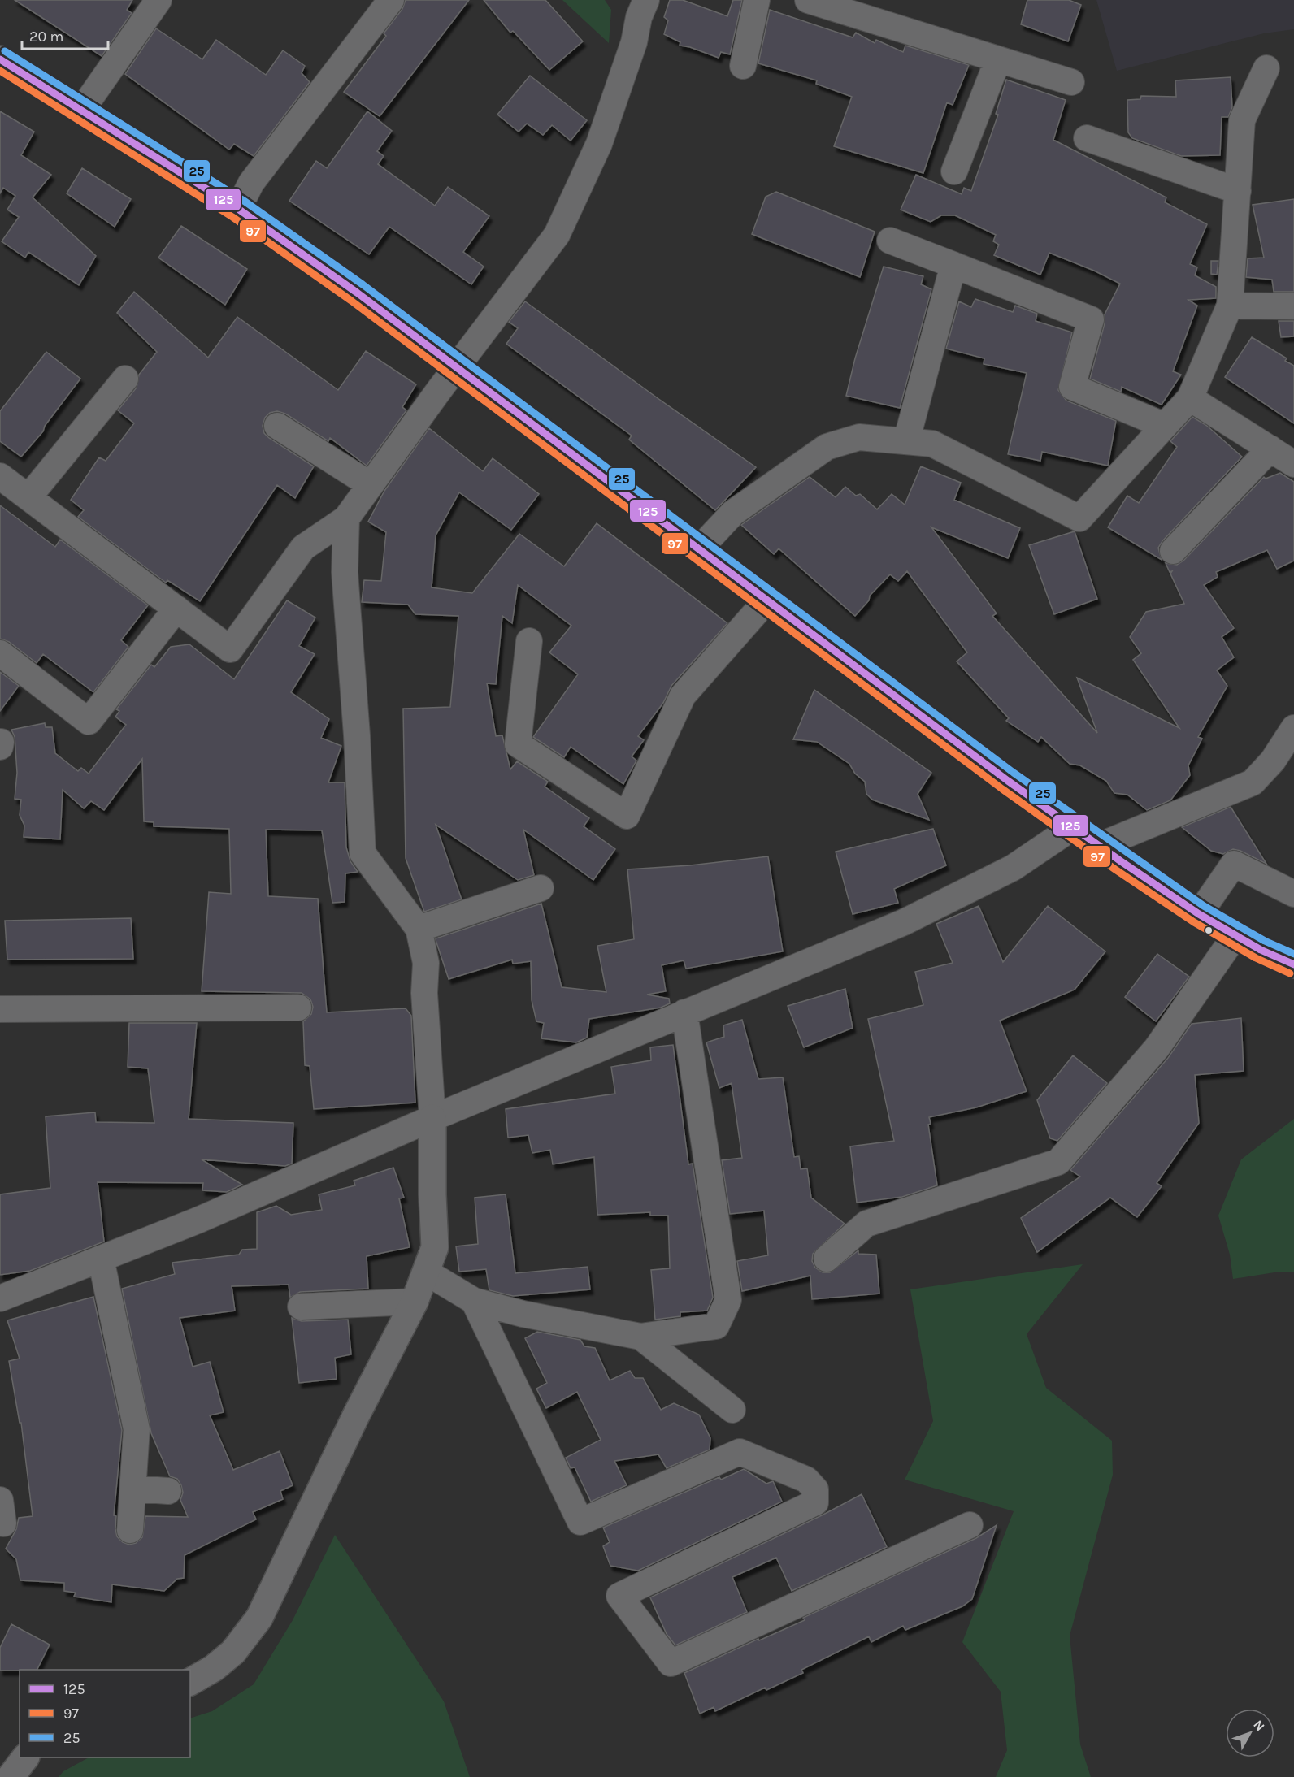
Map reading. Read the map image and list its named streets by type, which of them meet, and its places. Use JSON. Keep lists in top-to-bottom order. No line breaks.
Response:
{"lines":["transit line 25","transit line 125","transit line 97"],"legend":["125","97","25"],"scale_bar":"20 m","north":"top right"}
